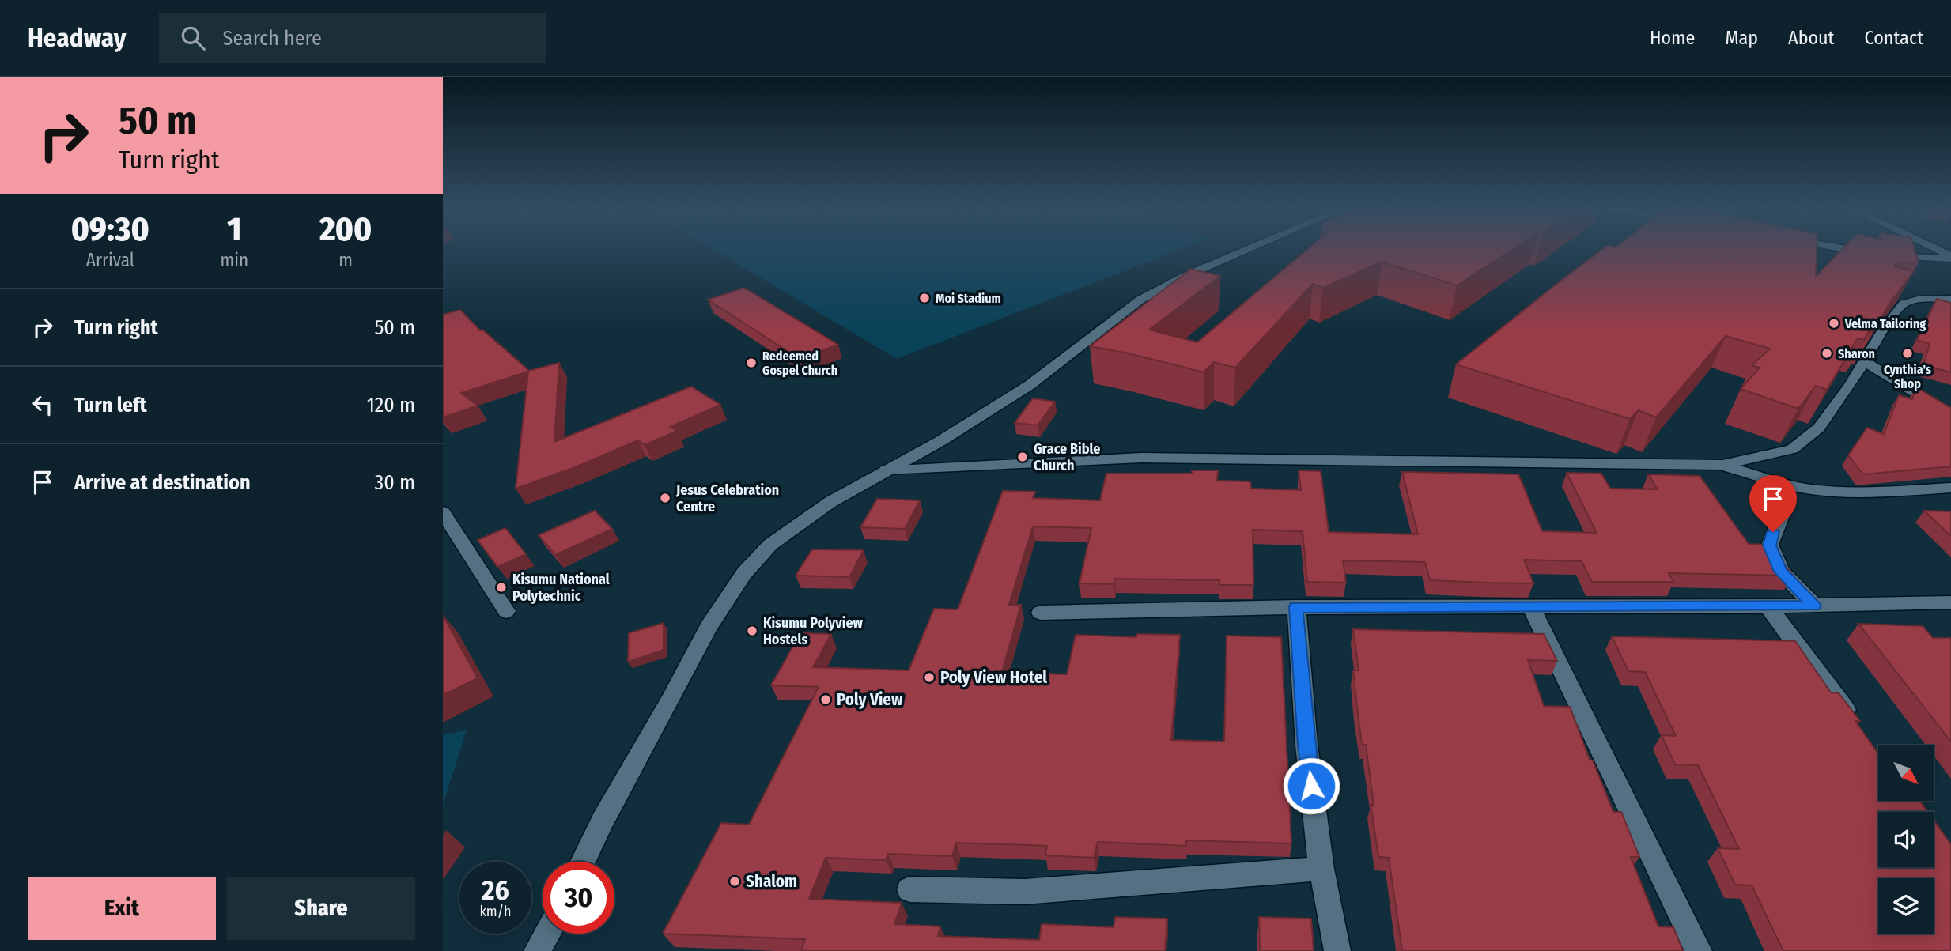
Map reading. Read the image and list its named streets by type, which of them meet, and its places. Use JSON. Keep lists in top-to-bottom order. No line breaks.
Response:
{"places":["Moi Stadium","Velma Tailoring","Sharon","Cynthia's Shop","Redeemed Gospel Church","Grace Bible Church","Jesus Celebration Centre","Kisumu National Polytechnic","Kisumu Polyview Hostels","Poly View Hotel","Poly View","Shalom"],"north":"bottom right","page":{"header":"Headway","search":"Search here","nav":["Home","Map","About","Contact"],"turn":["50 m","Turn right"],"eta":["09:30","Arrival","1","min","200","m"],"list":[{"name":"Turn right","value":"50 m"},{"name":"Turn left","value":"120 m"},{"name":"Arrive at destination","value":"30 m"}],"speed":"26 km/h","limit":"30","buttons":["Exit","Share"]}}
